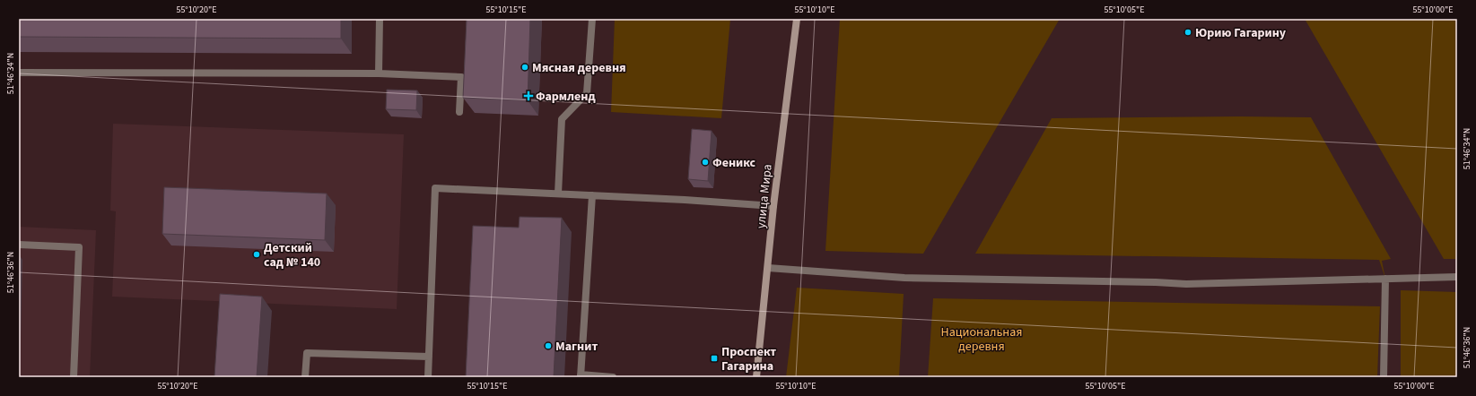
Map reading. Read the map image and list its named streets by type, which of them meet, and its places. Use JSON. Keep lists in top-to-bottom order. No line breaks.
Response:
{"streets":{"main road":["улица Мира"]},"parks":["Национальная деревня"],"places":{"other":["Юрию Гагарину","Мясная деревня","Феникс","Детский сад № 140","Магнит"],"health":["Фармленд"],"transit":["Проспект Гагарина"]},"coordinates":["55°10'20\"E","55°10'15\"E","55°10'10\"E","55°10'05\"E","55°10'00\"E","51°46'34\"N","51°46'36\"N"]}
